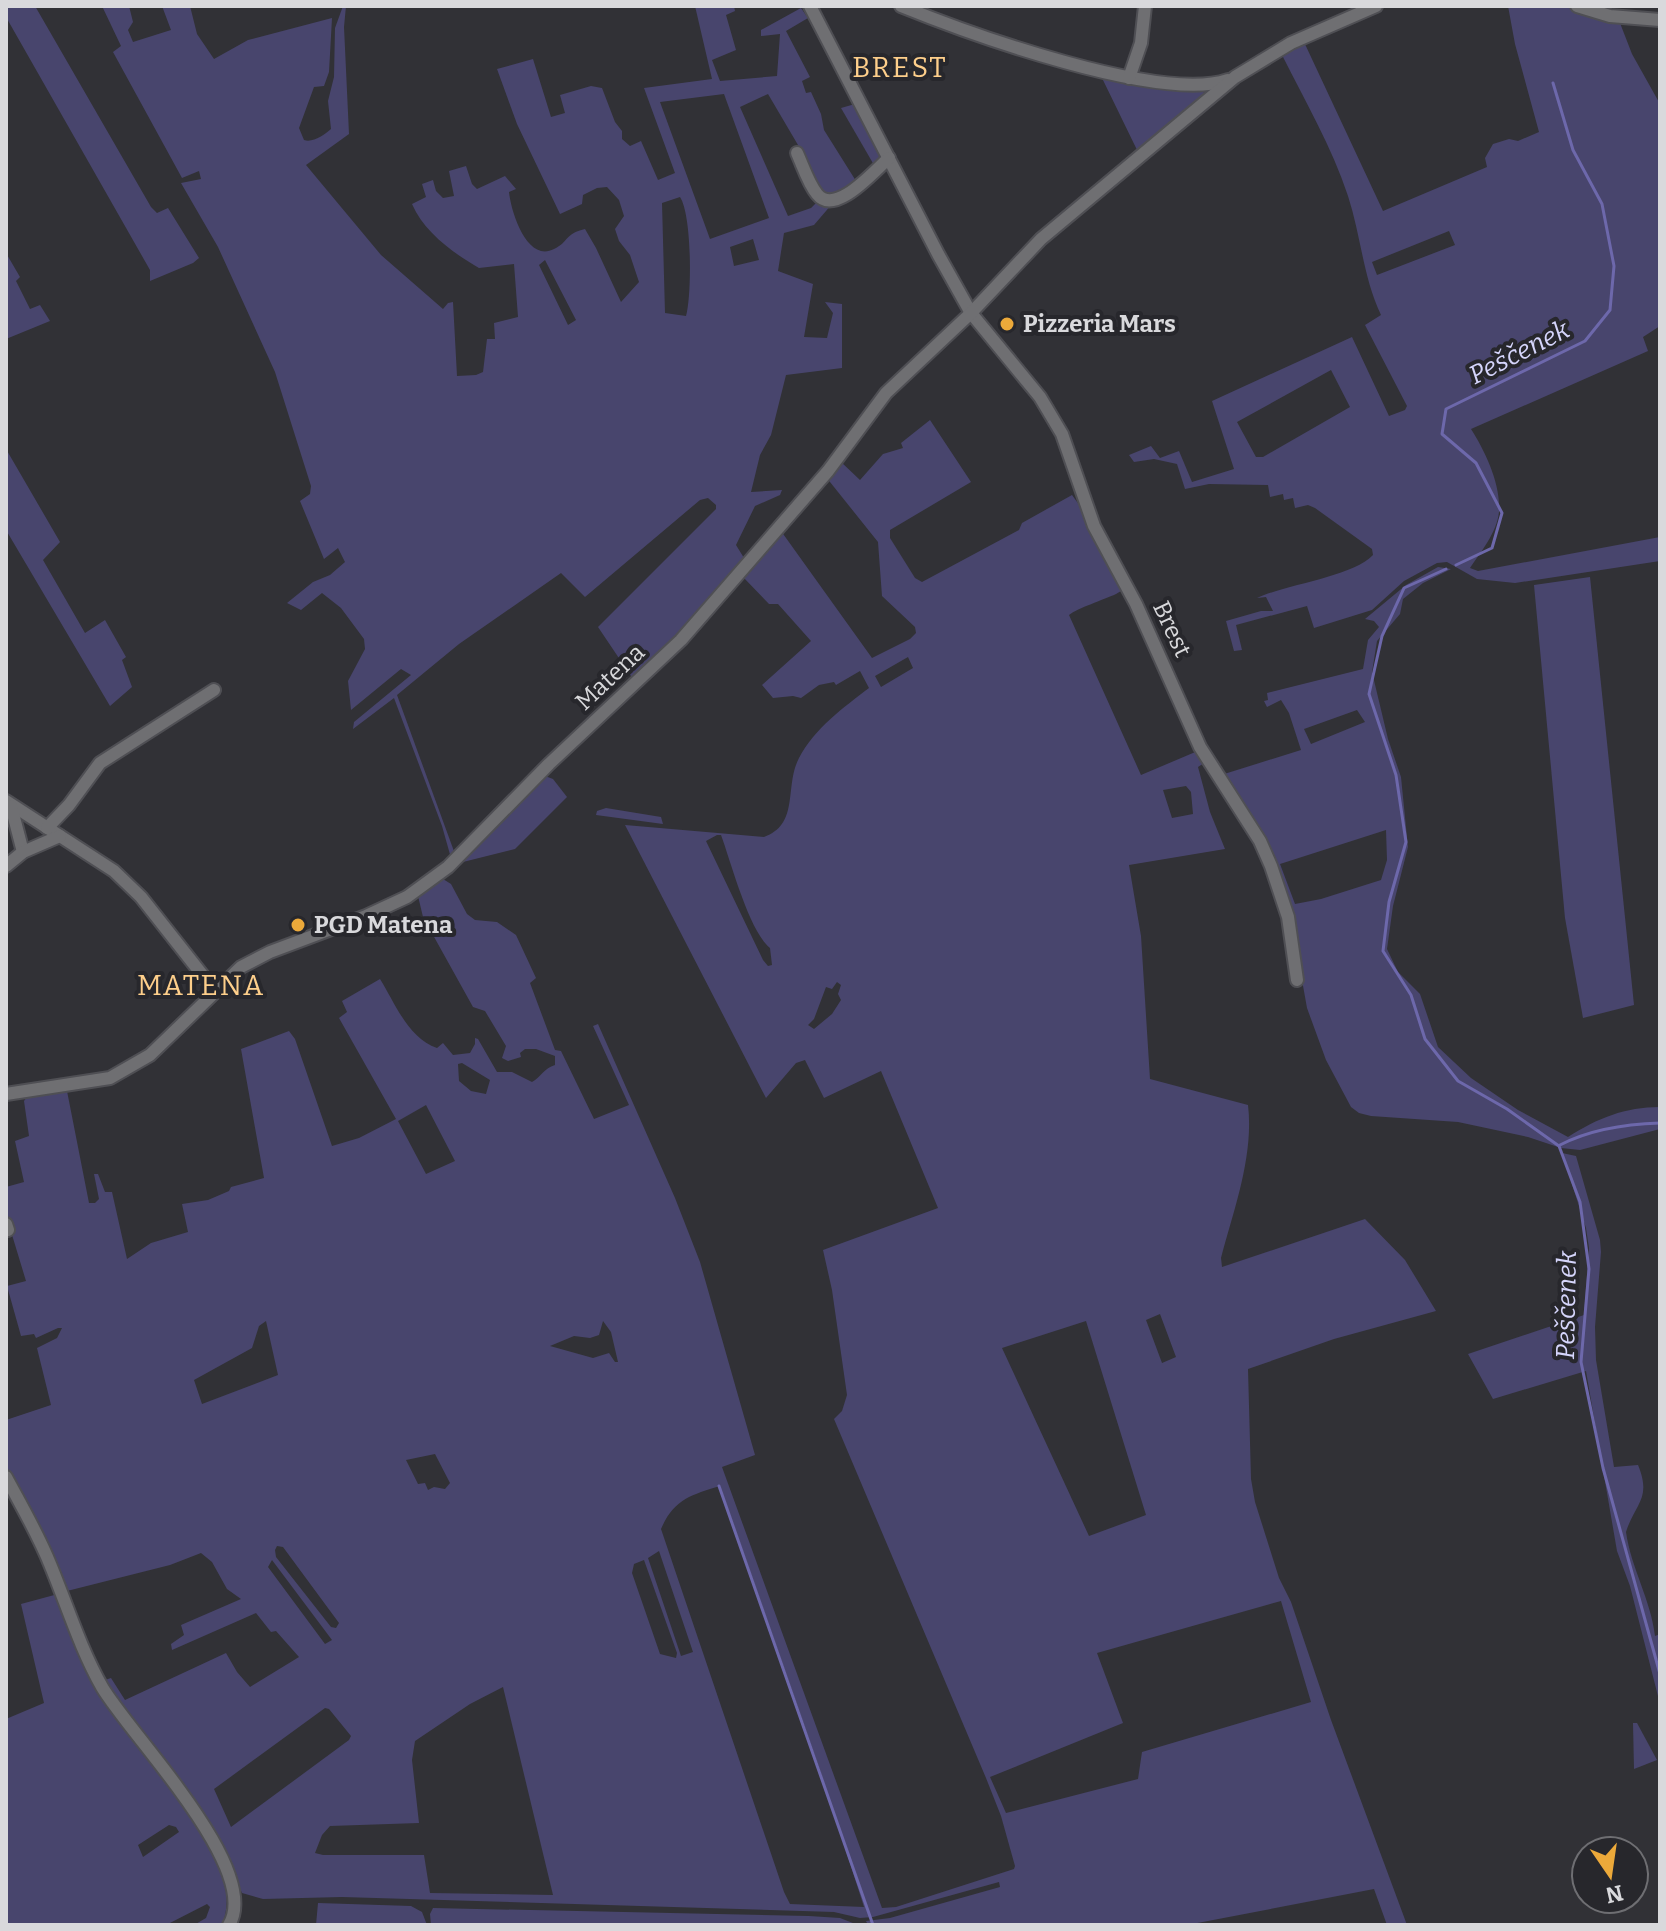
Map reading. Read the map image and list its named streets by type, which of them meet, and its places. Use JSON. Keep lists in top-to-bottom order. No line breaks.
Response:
{"streets":{"street":["Brest","Matena"]},"crossings":[["Brest","Matena"]],"districts":["BREST","MATENA"],"water":["Peščenek"],"places":["Pizzeria Mars","PGD Matena"],"north":"bottom"}
